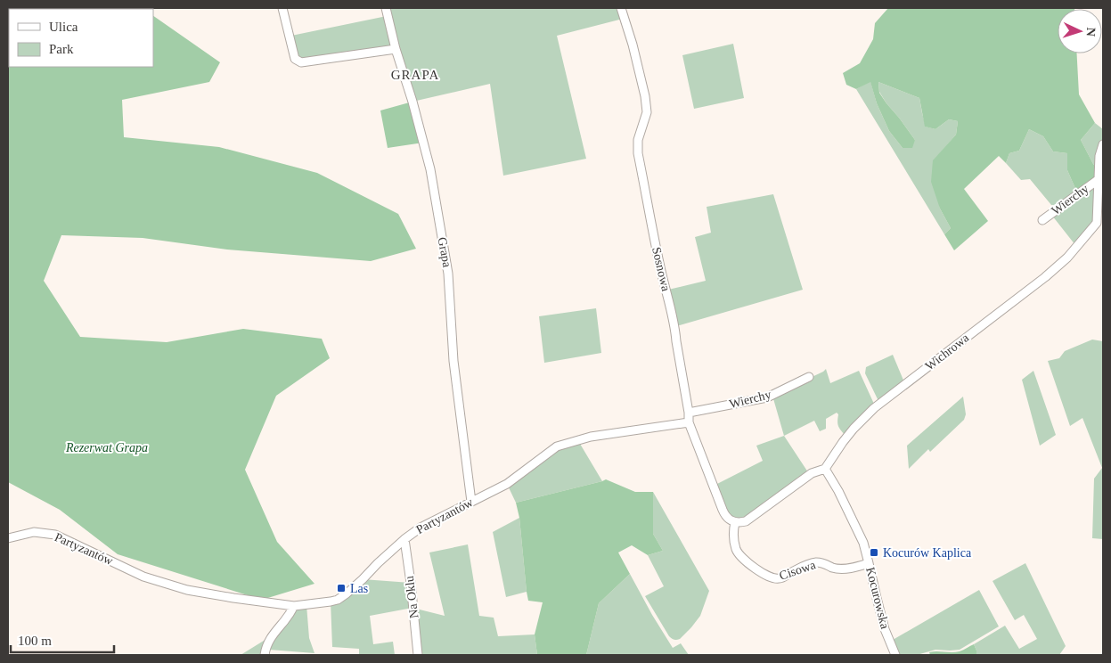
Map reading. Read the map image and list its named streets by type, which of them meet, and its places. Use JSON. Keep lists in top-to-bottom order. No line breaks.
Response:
{"streets":{"street":["Wierchy","Grapa","Sosnowa","Wichrowa","Partyzantów","Cisowa","Na Oklu","Kocurowska"]},"crossings":[["Wierchy","Sosnowa"],["Wierchy","Wichrowa"],["Grapa","Partyzantów"],["Sosnowa","Partyzantów"],["Sosnowa","Cisowa"],["Wichrowa","Kocurowska"],["Partyzantów","Na Oklu"],["Cisowa","Kocurowska"]],"districts":["GRAPA"],"parks":["Rezerwat Grapa"],"places":{"transit":["Kocurów Kaplica","Las"]},"legend":["Ulica","Park"],"scale_bar":"100 m","north":"right"}
